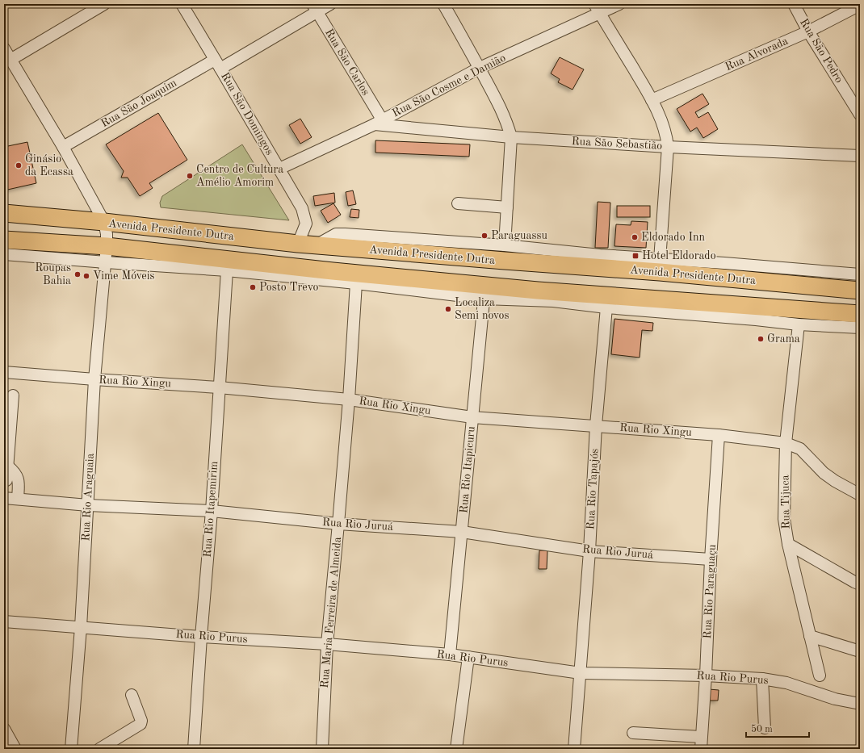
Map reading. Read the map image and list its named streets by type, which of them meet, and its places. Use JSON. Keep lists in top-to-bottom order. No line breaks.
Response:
{"streets":{"highway":["Avenida Presidente Dutra"],"street":["Rua São Pedro","Rua Alvorada","Rua São Carlos","Rua São Cosme e Damião","Rua São Joaquim","Rua São Domingos","Rua São Sebastião","Rua Rio Xingu","Rua Rio Itapicuru","Rua Rio Tapajós","Rua Rio Araguaia","Rua Tijuca","Rua Rio Itapemirim","Rua Rio Juruá","Rua Rio Paraguaçu","Rua Maria Ferreira de Almeida","Rua Rio Purus"]},"crossings":[["Rua São Pedro","Rua Alvorada"],["Rua São Carlos","Rua São Cosme e Damião"],["Rua São Carlos","Rua São Joaquim"],["Rua São Carlos","Rua São Sebastião"],["Rua São Cosme e Damião","Rua São Domingos"],["Rua São Cosme e Damião","Rua São Sebastião"],["Rua São Joaquim","Rua São Domingos"],["Rua São Domingos","Avenida Presidente Dutra"],["Avenida Presidente Dutra","Rua Rio Itapicuru"],["Avenida Presidente Dutra","Rua Rio Tapajós"],["Avenida Presidente Dutra","Rua Rio Araguaia"],["Avenida Presidente Dutra","Rua Tijuca"],["Avenida Presidente Dutra","Rua Rio Itapemirim"],["Avenida Presidente Dutra","Rua Maria Ferreira de Almeida"],["Rua Rio Xingu","Rua Rio Itapicuru"],["Rua Rio Xingu","Rua Rio Tapajós"],["Rua Rio Xingu","Rua Rio Araguaia"],["Rua Rio Xingu","Rua Tijuca"],["Rua Rio Xingu","Rua Rio Itapemirim"],["Rua Rio Xingu","Rua Rio Paraguaçu"],["Rua Rio Xingu","Rua Maria Ferreira de Almeida"],["Rua Rio Itapicuru","Rua Rio Juruá"],["Rua Rio Itapicuru","Rua Rio Purus"],["Rua Rio Tapajós","Rua Rio Juruá"],["Rua Rio Tapajós","Rua Rio Purus"],["Rua Rio Araguaia","Rua Rio Juruá"],["Rua Rio Araguaia","Rua Rio Purus"],["Rua Rio Itapemirim","Rua Rio Juruá"],["Rua Rio Itapemirim","Rua Rio Purus"],["Rua Rio Juruá","Rua Rio Paraguaçu"],["Rua Rio Juruá","Rua Maria Ferreira de Almeida"],["Rua Rio Paraguaçu","Rua Rio Purus"],["Rua Maria Ferreira de Almeida","Rua Rio Purus"]],"places":{"other":["Ginásio da Ecassa","Centro de Cultura Amélio Amorim","Paraguassu","Eldorado Inn","Roupas Bahia","Vime Móveis","Posto Trevo","Localiza Semi novos","Grama"],"transit":["Hotel Eldorado"]},"scale_bar":"50 m"}
